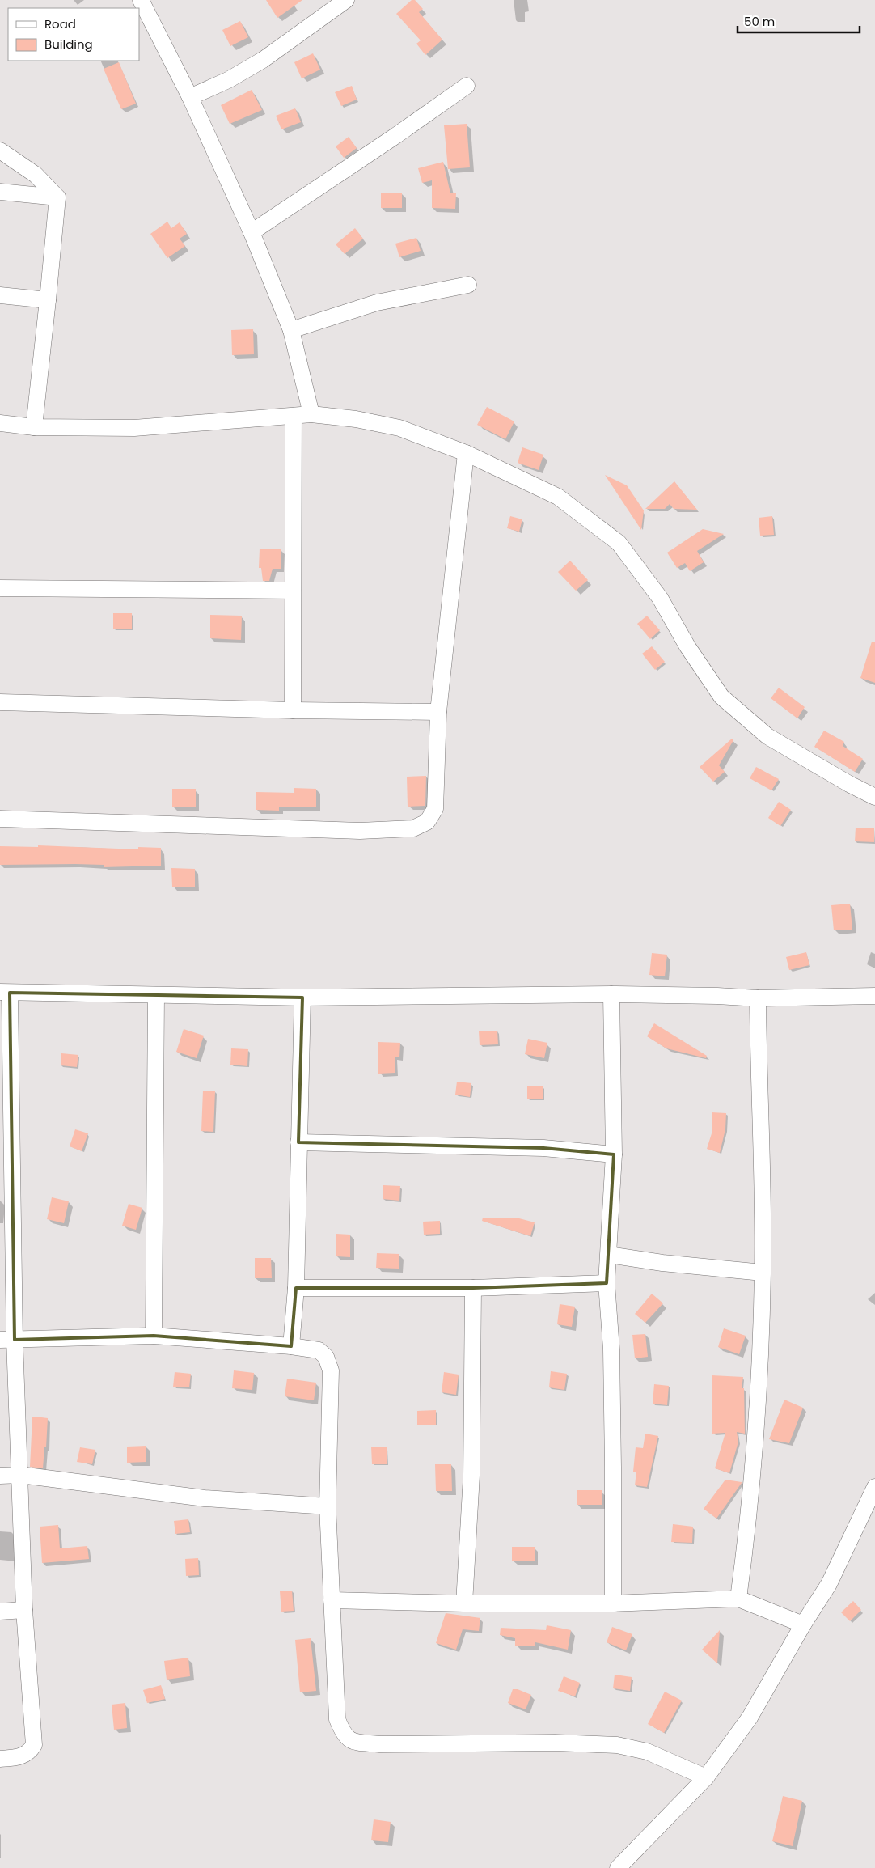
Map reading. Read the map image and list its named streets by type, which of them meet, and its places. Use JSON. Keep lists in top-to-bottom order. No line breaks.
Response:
{"legend":["Road","Building"],"scale_bar":"50 m"}
